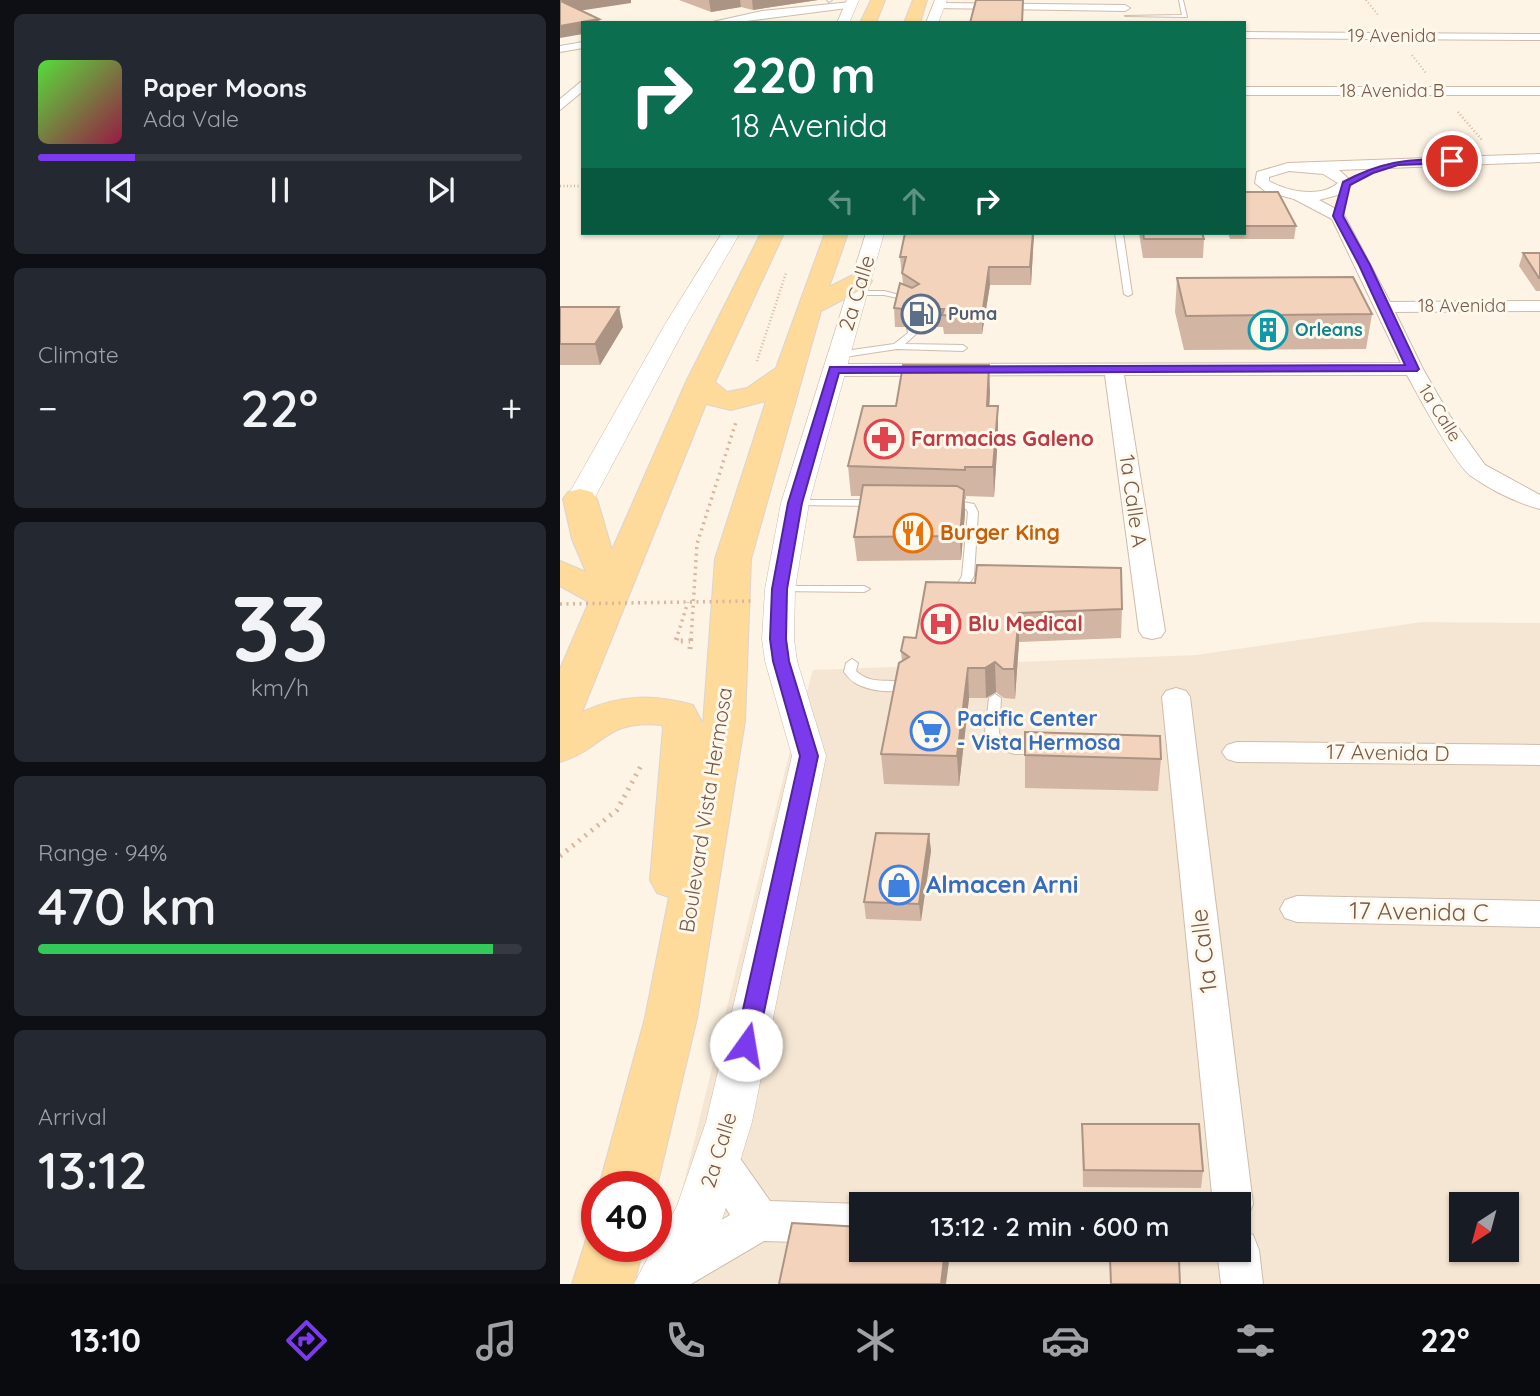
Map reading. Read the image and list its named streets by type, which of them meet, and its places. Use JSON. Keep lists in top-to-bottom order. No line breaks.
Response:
{"streets":{"main road":["Boulevard Vista Hermosa"],"street":["19 Avenida","18 Avenida B","2a Calle","18 Avenida","1a Calle","1a Calle A","17 Avenida D","17 Avenida C"]},"crossings":[["18 Avenida","1a Calle"]],"places":{"fuel station":["Puma"],"building":["Orleans"],"pharmacy":["Farmacias Galeno"],"restaurant":["Burger King"],"hospital":["Blu Medical"],"supermarket":["Pacific Center - Vista Hermosa"],"shop":["Almacen Arni"]},"north":"bottom left","page":{"turn":["220 m","18 Avenida"],"song":["Paper Moons","Ada Vale"],"tile":["Climate",["33","km/h"],["Range · 94%","470 km"],["Arrival","13:12"]],"heat":["−","22°","+"],"limit":"40","trip":"13:12 · 2 min · 600 m","tabs":["13:10","22°"]}}
